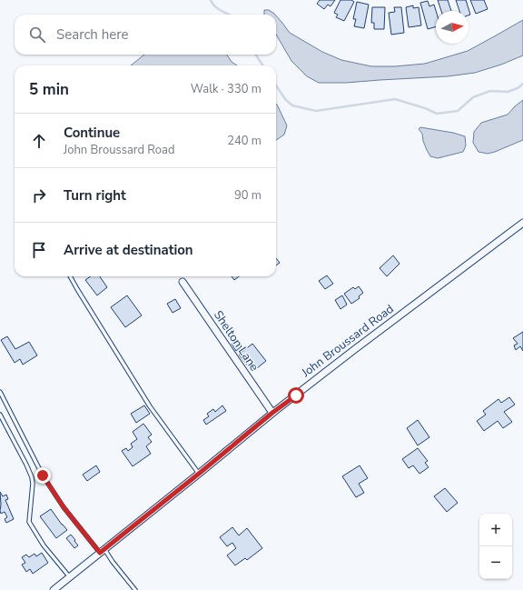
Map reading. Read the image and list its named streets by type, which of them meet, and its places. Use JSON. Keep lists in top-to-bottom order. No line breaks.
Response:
{"streets":{"street":["Shelton Lane","John Broussard Road"]},"crossings":[["Shelton Lane","John Broussard Road"]],"north":"right","page":{"search":"Search here","heading":["5 min","Walk · 330 m"],"list":[["Continue","John Broussard Road","240 m"],["Turn right","90 m"],"Arrive at destination"],"map_buttons":["+","−"]}}
